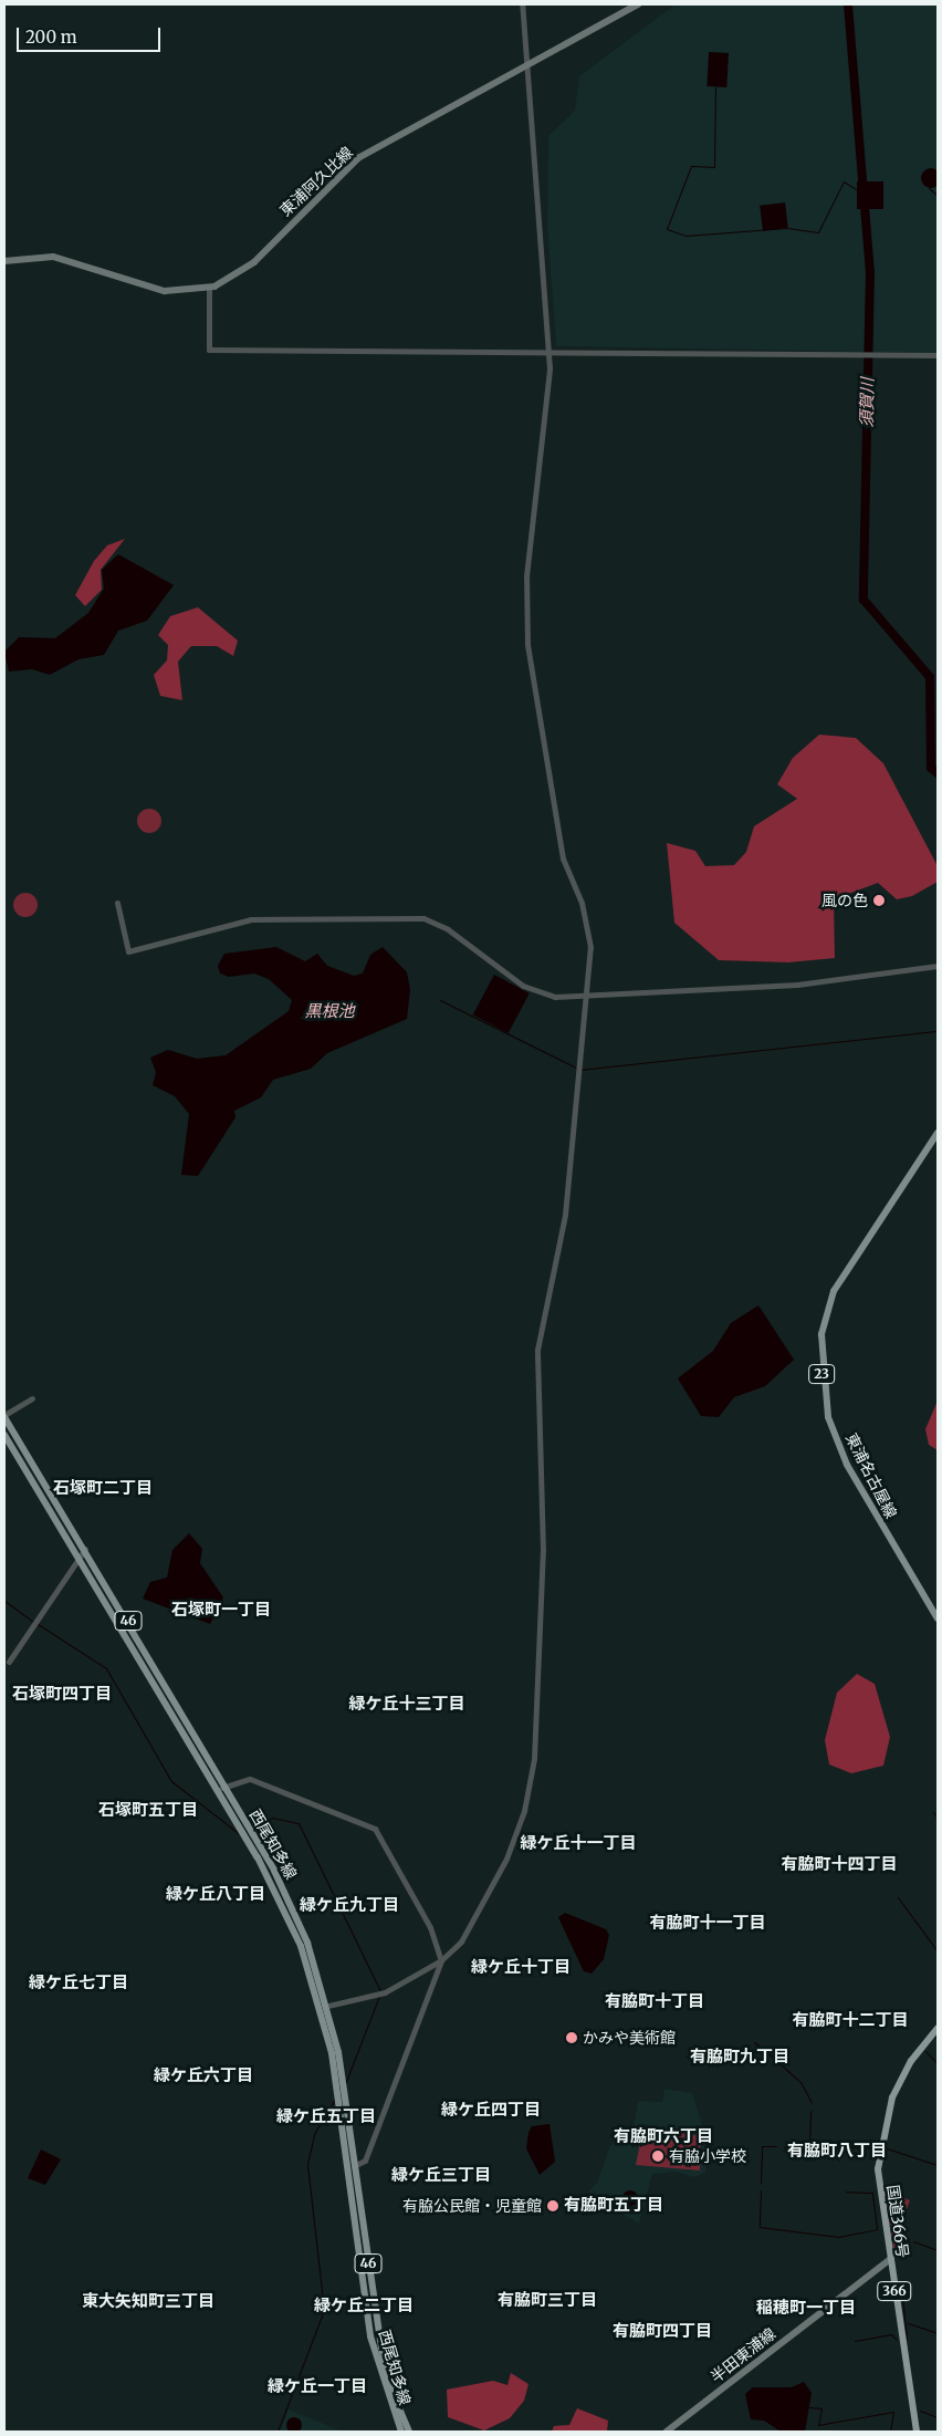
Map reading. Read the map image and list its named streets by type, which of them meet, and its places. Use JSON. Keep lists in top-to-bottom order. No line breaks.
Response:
{"streets":{"highway":["国道366号","366"],"main road":["東浦阿久比線","23","東浦名古屋線","46","西尾知多線","半田東浦線"]},"crossings":[["国道366号","半田東浦線"]],"districts":["石塚町二丁目","石塚町一丁目","石塚町四丁目","緑ケ丘十三丁目","石塚町五丁目","緑ケ丘十一丁目","有脇町十四丁目","緑ケ丘八丁目","緑ケ丘九丁目","有脇町十一丁目","緑ケ丘十丁目","緑ケ丘七丁目","有脇町十丁目","有脇町十二丁目","有脇町九丁目","緑ケ丘六丁目","緑ケ丘四丁目","緑ケ丘五丁目","有脇町六丁目","有脇町八丁目","緑ケ丘三丁目","有脇町五丁目","有脇町三丁目","東大矢知町三丁目","緑ケ丘二丁目","稲穂町一丁目","有脇町四丁目","緑ケ丘一丁目"],"water":["須賀川","黒根池"],"places":["風の色","かみや美術館","有脇小学校","有脇公民館・児童館"],"scale_bar":"200 m"}
